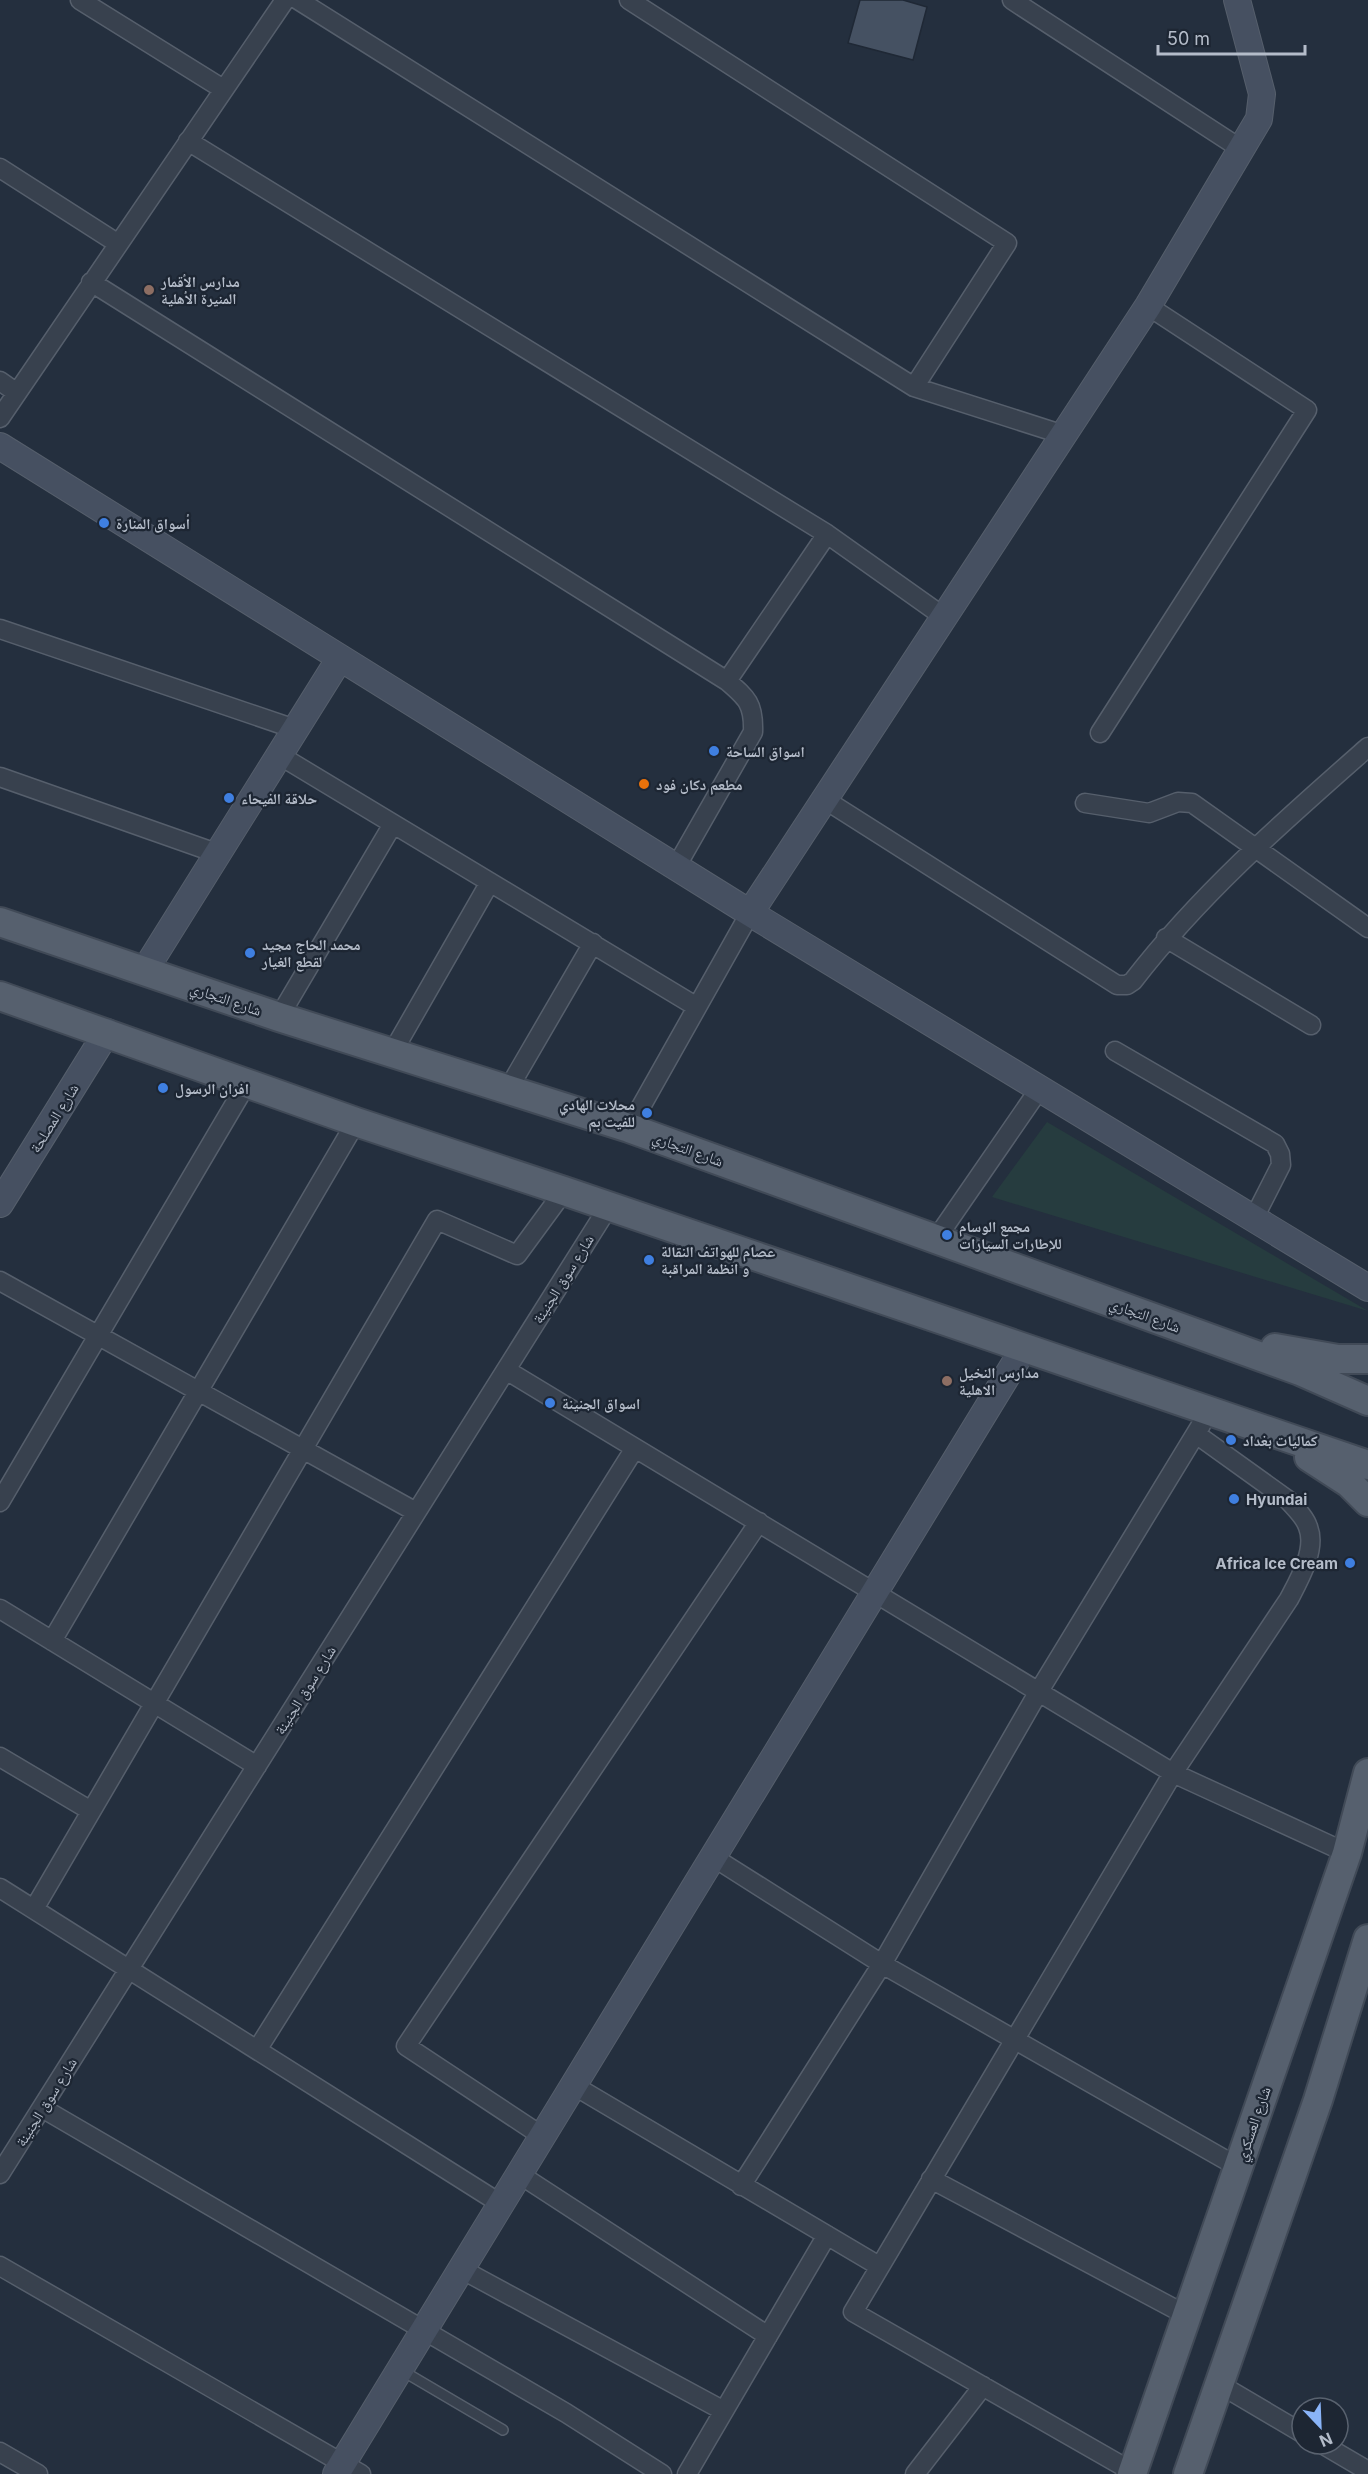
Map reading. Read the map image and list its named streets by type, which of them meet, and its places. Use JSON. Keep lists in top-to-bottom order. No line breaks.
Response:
{"streets":{"main road":["شارع التجاري","شارع العسكري"],"street":["شارع المصلحة","شارع سوق الجنينة"]},"places":["مدارس الأقمار المنيرة الأهلية","أسواق المنارة","اسواق الساحة","مطعم دكان فود","حلاقة الفيحاء","محمد الحاج مجيد لقطع الغيار","افران الرسول","محلات الهادي للفيت بم","مجمع الوسام للإطارات السيارات","عصام للهواتف النقالة و انظمة المراقبة","مدارس النخيل الاهلية","اسواق الجنينة","كماليات بغداد","Hyundai","Africa Ice Cream"],"scale_bar":"50 m","north":"bottom right"}
